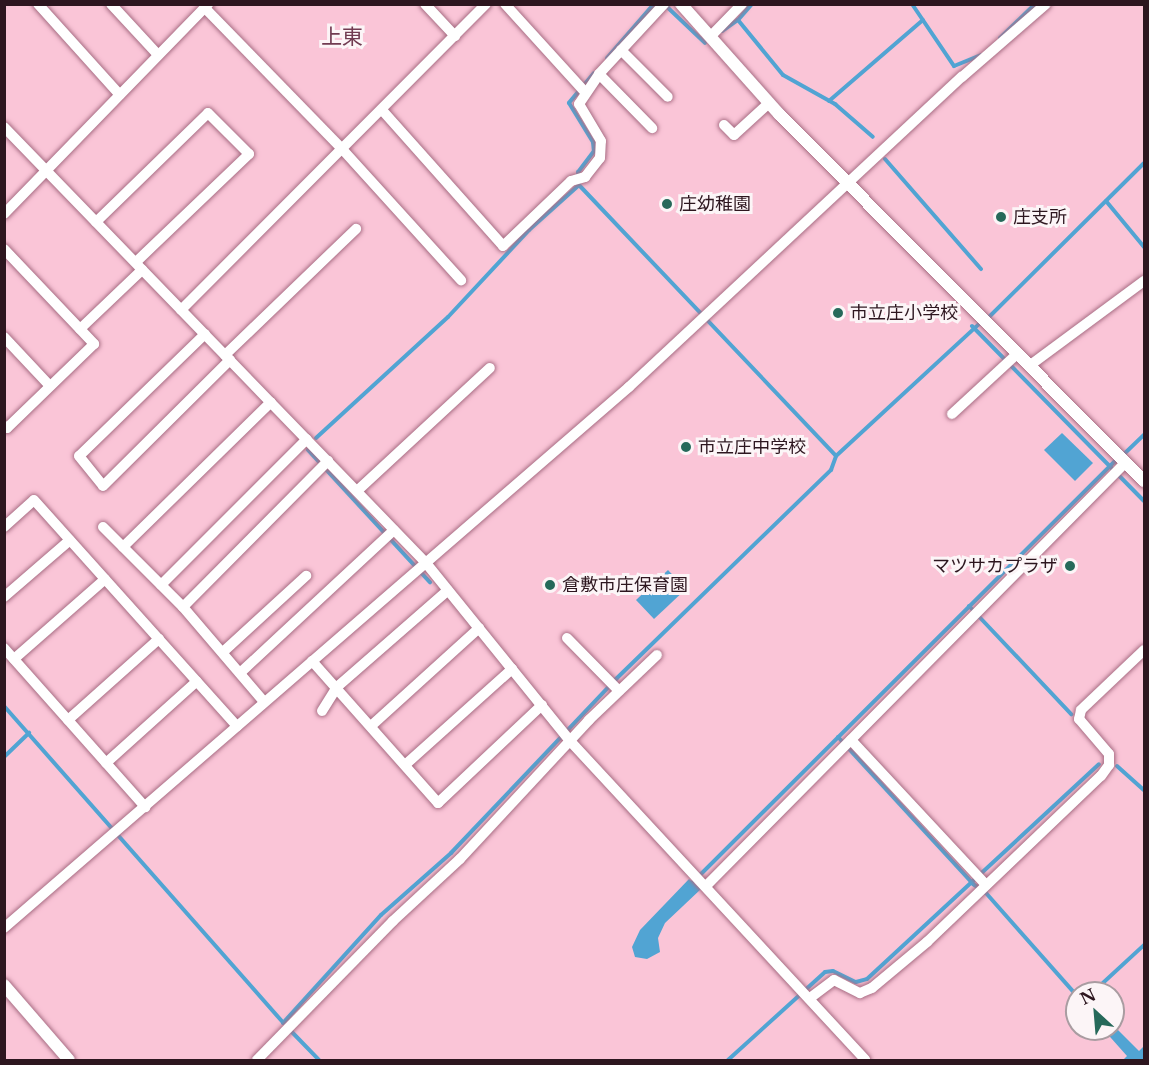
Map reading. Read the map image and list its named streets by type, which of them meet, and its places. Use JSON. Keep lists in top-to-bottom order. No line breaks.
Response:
{"districts":["上東"],"places":["庄幼稚園","庄支所","市立庄小学校","市立庄中学校","マツサカプラザ","倉敷市庄保育園"],"north":"top left"}
